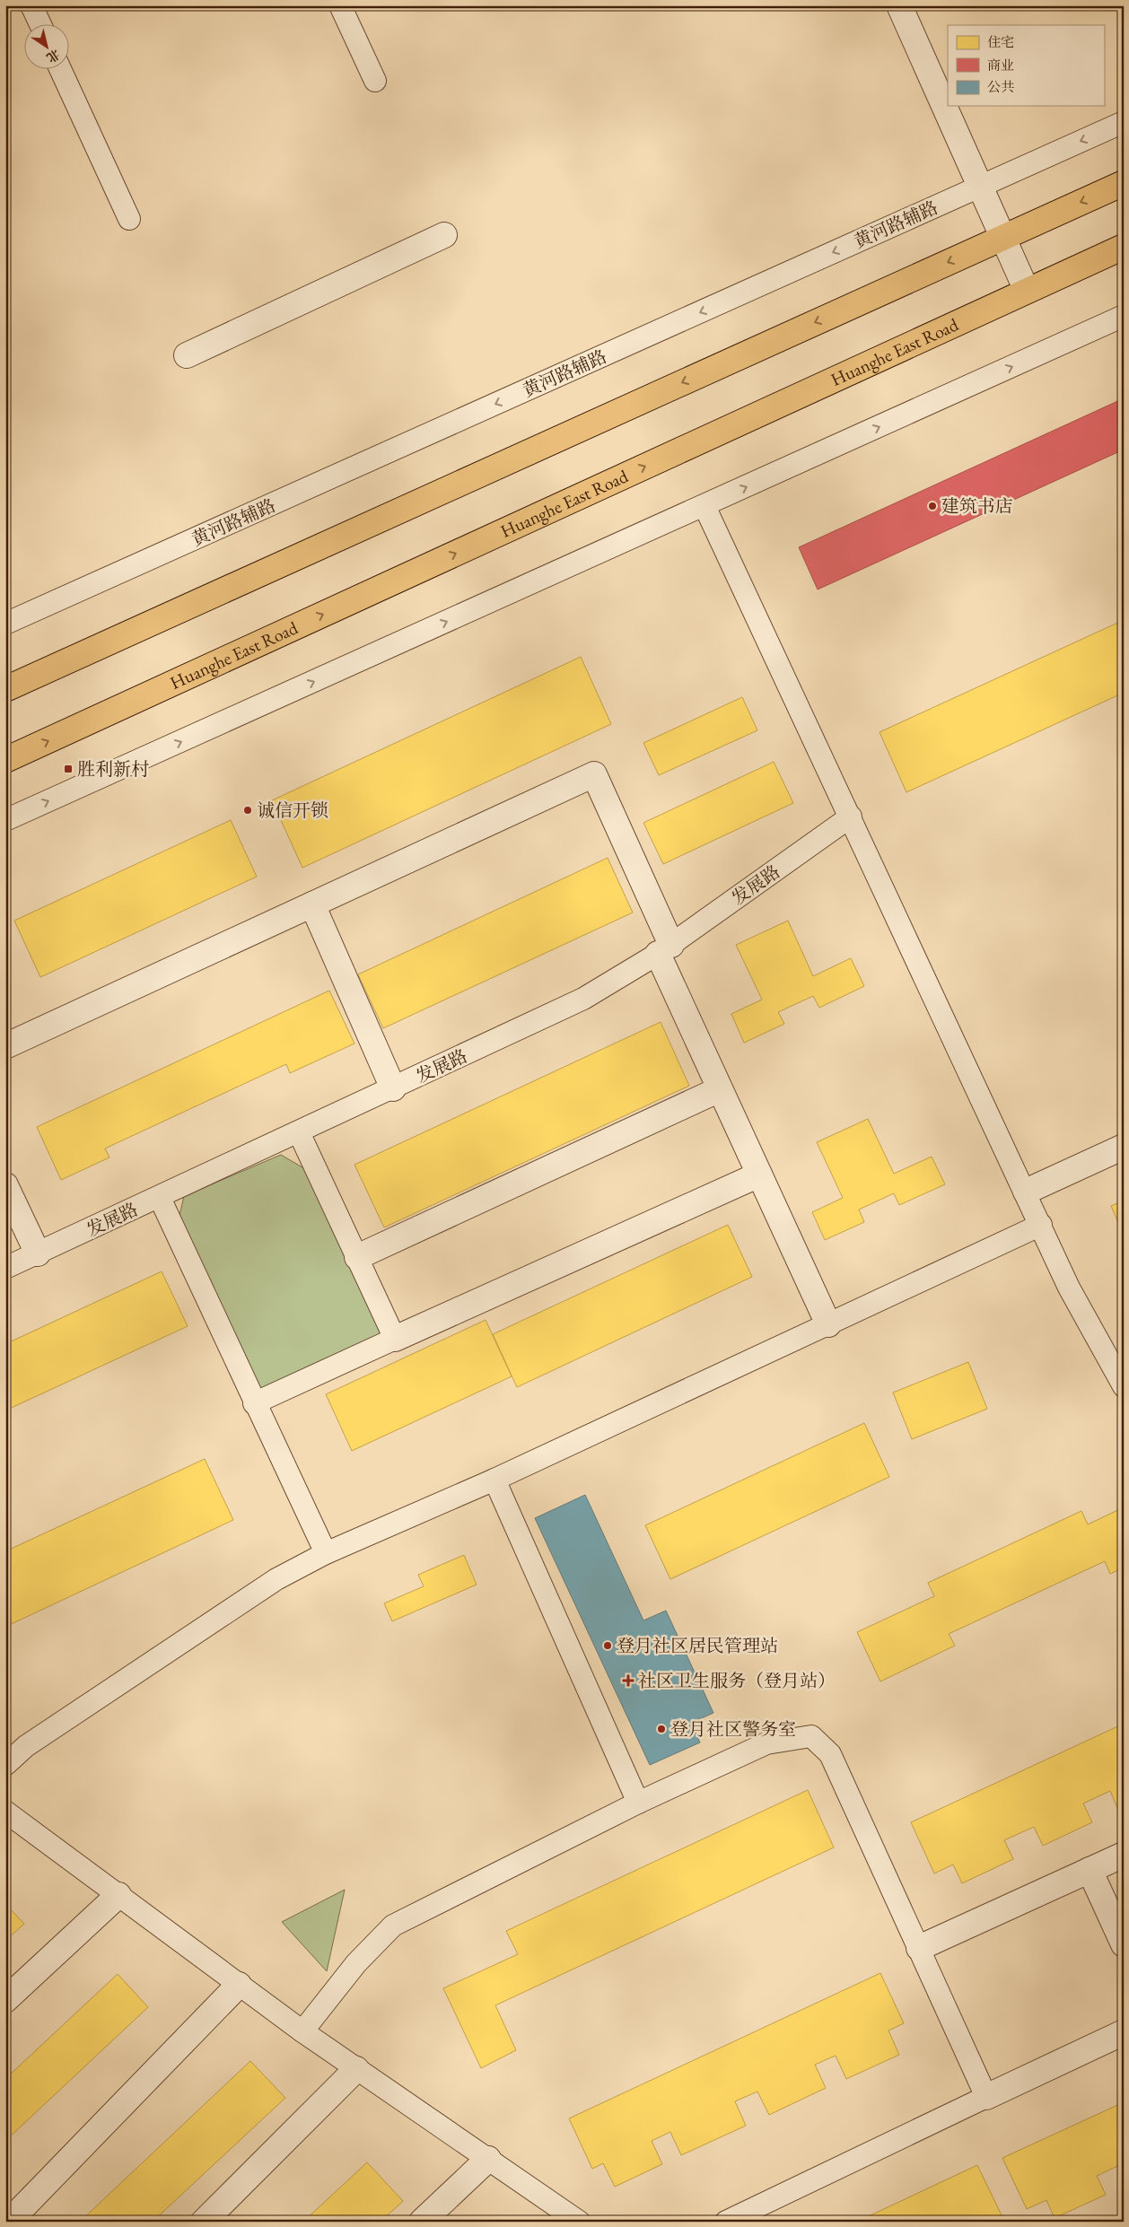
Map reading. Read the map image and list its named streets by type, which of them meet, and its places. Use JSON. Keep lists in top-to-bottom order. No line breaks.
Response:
{"streets":{"main road":["Huanghe East Road"],"lane":["黄河路辅路","发展路"]},"places":{"other":["建筑书店","诚信开锁","登月社区居民管理站","登月社区警务室"],"transit":["胜利新村"],"health":["社区卫生服务（登月站）"]},"legend":["住宅","商业","公共"],"north":"bottom right"}
